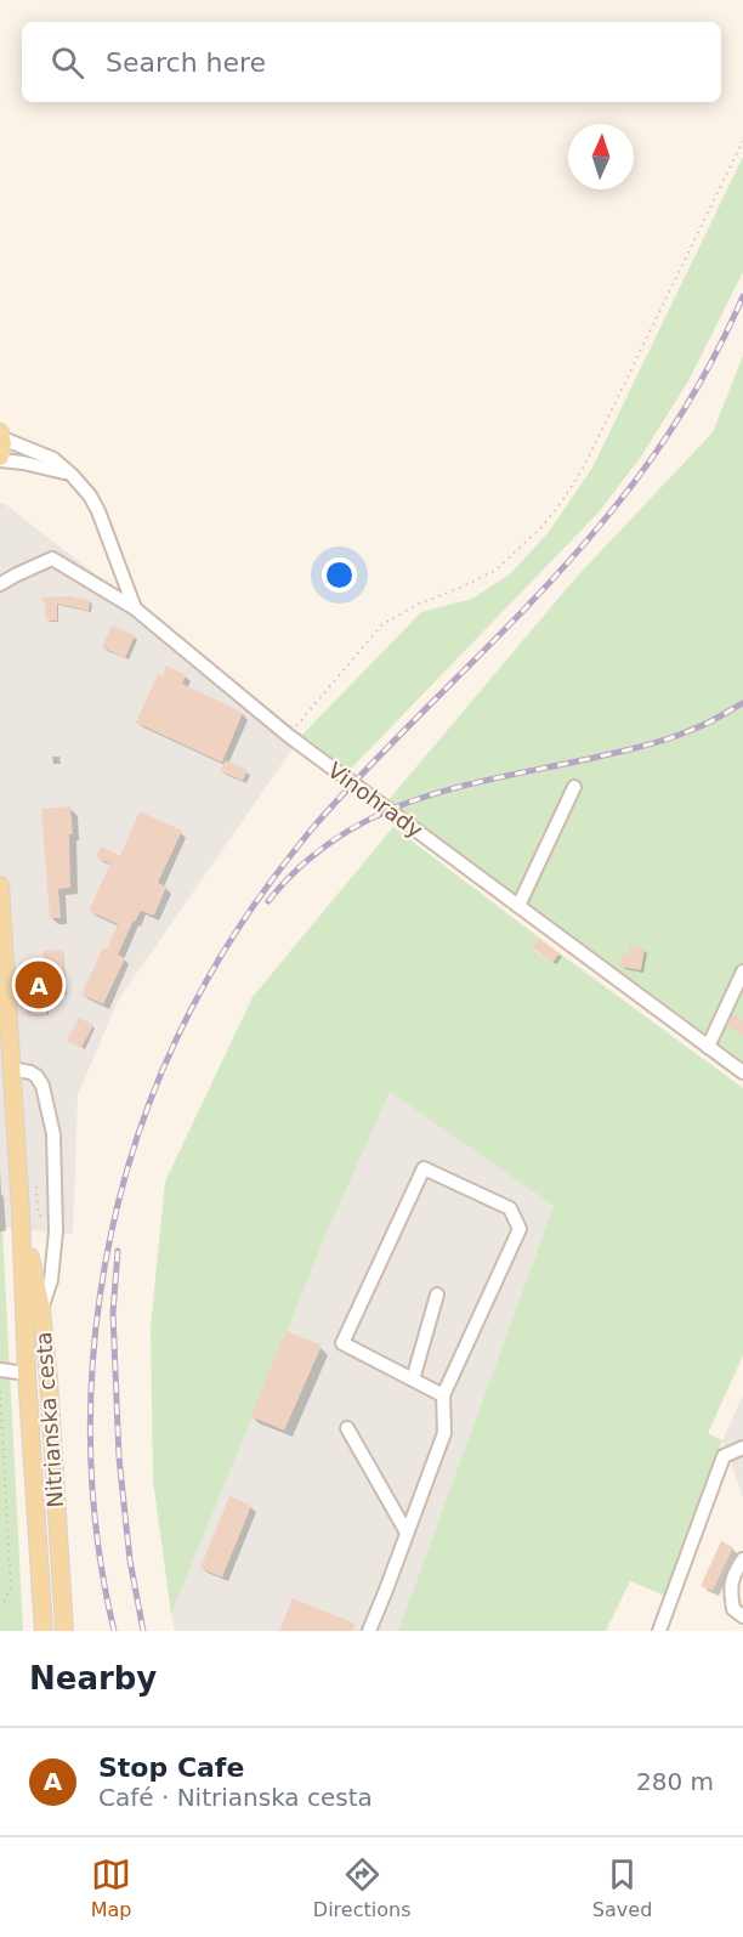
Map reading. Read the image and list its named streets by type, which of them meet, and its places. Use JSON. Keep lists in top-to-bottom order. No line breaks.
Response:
{"streets":{"main road":["Nitrianska cesta"],"street":["Vinohrady"]},"north":"top","page":{"search":"Search here","pins":"A","heading":"Nearby","list":[{"mark":"A","name":"Stop Cafe","note":"Café · Nitrianska cesta","value":"280 m"}],"nav":["Map","Directions","Saved"]}}
